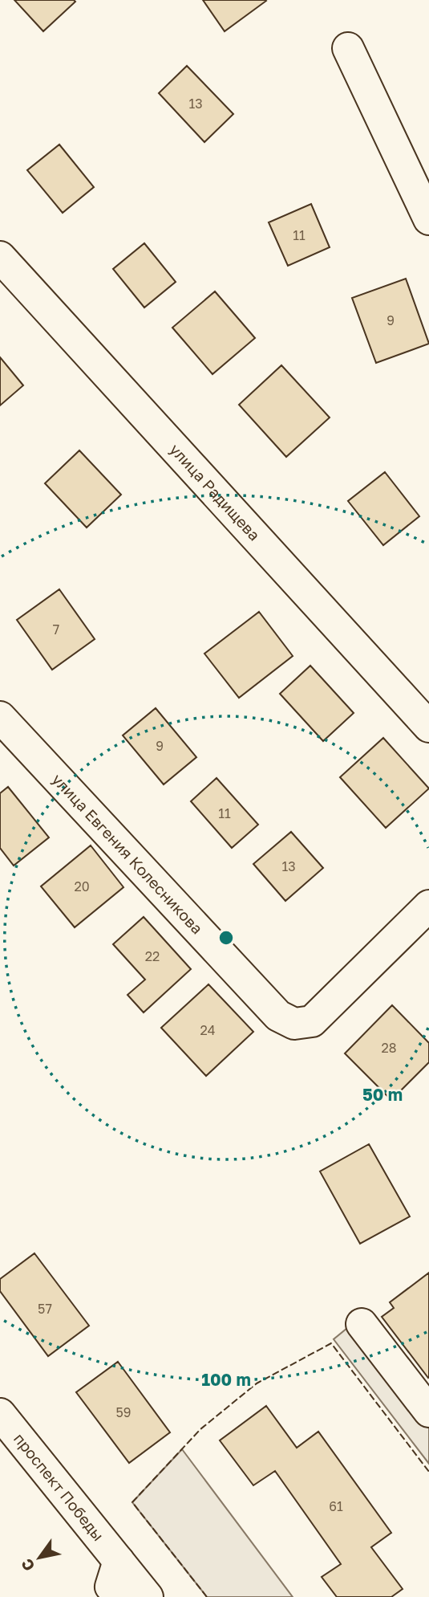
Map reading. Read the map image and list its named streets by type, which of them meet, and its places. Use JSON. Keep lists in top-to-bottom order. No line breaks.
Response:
{"streets":{"street":["улица Радищева","улица Евгения Колесникова","проспект Победы"]},"house_numbers":["13","11","9","7","9","11","13","20","22","24","28","57","59","61"],"north":"bottom left","rings":["50 m","100 m"]}
